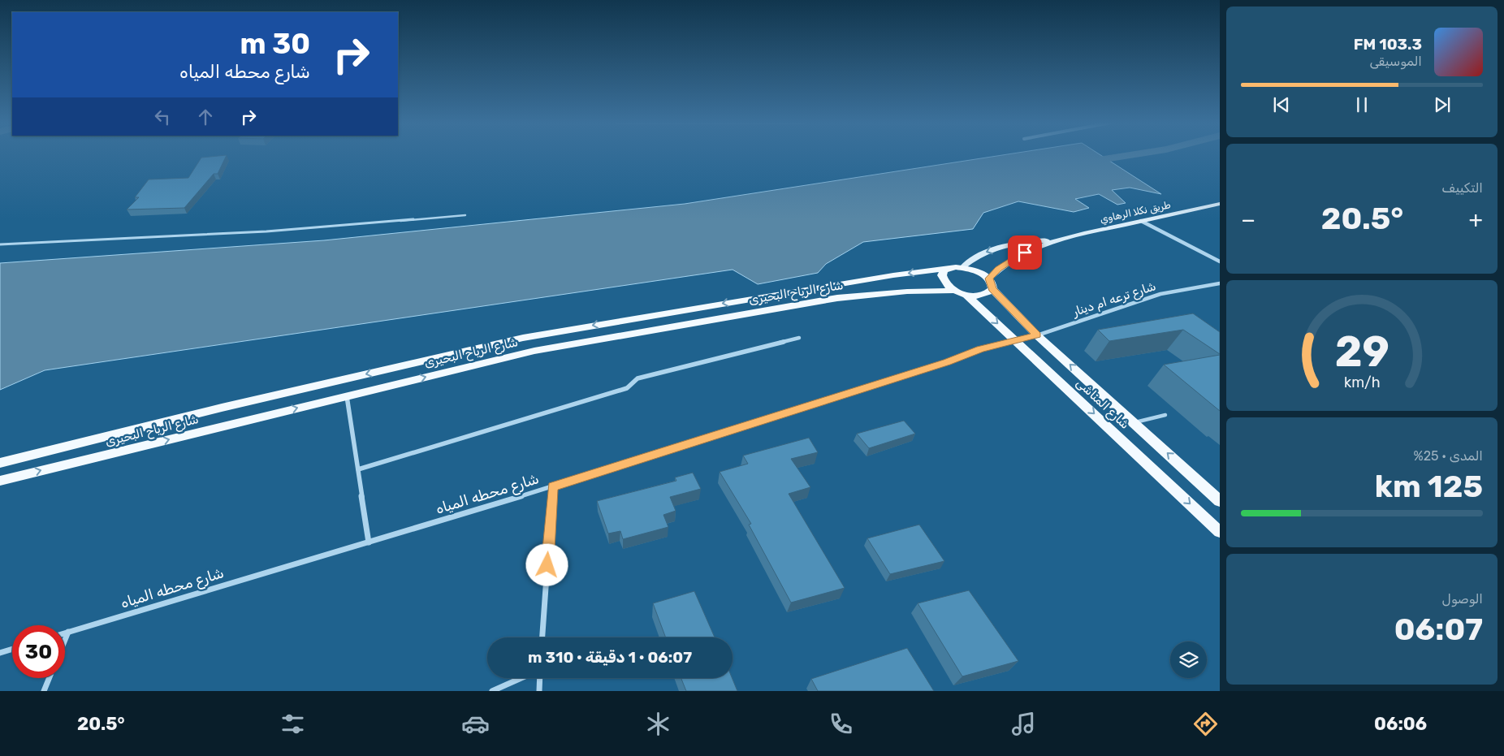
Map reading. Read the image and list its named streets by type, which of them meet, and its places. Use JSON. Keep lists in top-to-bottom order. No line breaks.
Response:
{"streets":{"main road":["طريق نكلا الرهاوي","شارع الرياح البحيرى","شارع المناشى"],"street":["شارع ترعه ام دينار","شارع محطه المياه"]},"crossings":[["طريق نكلا الرهاوي","شارع الرياح البحيرى"],["طريق نكلا الرهاوي","شارع المناشى"],["شارع الرياح البحيرى","شارع المناشى"],["شارع ترعه ام دينار","شارع المناشى"],["شارع ترعه ام دينار","شارع محطه المياه"],["شارع المناشى","شارع محطه المياه"]],"page":{"turn":["30 m","شارع محطه المياه"],"song":["103.3 FM","الموسيقى"],"tile":["التكييف",["المدى · 25%","125 km"],["الوصول","06:07"]],"heat":["−","20.5°","+"],"limit":"30","trip":"06:07 · 1 دقيقة · 310 m","tabs":["06:06","20.5°"],"gauge":["29","km/h"]}}
